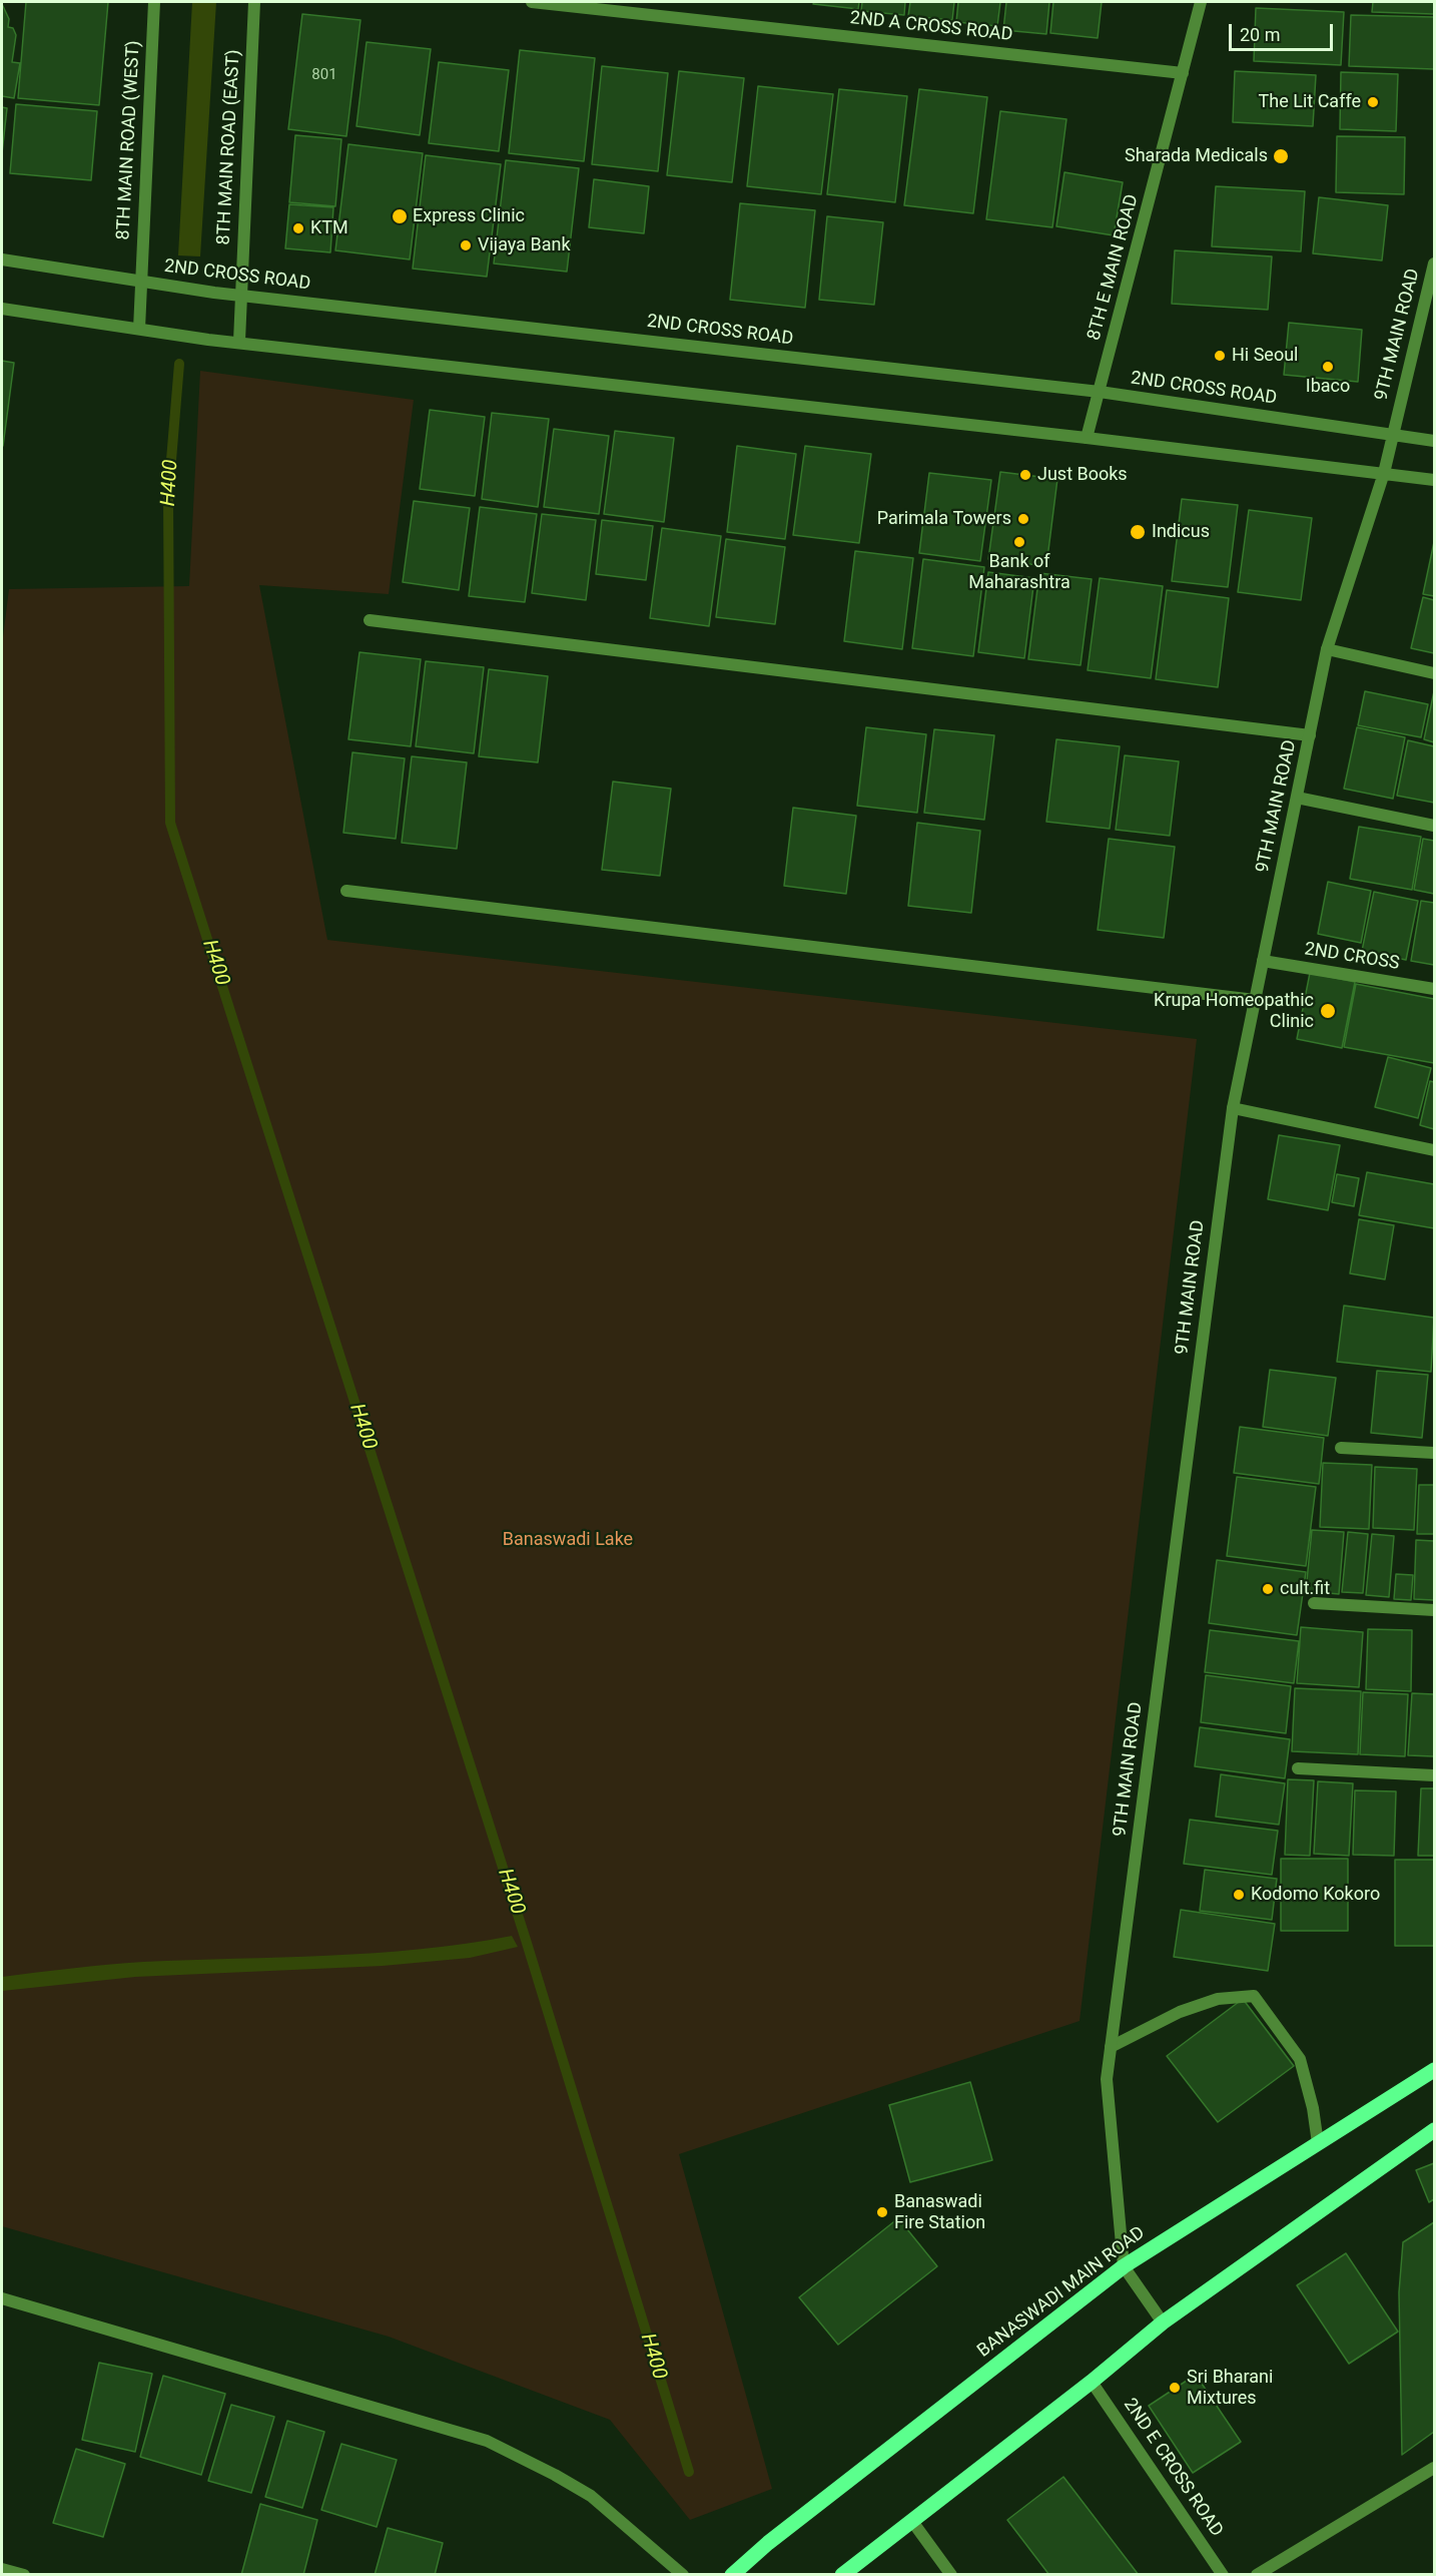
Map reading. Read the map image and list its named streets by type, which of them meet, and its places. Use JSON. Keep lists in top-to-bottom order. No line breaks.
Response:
{"streets":{"main road":["BANASWADI MAIN ROAD"],"street":["2ND A CROSS ROAD","8TH MAIN ROAD (WEST)","8TH MAIN ROAD (EAST)","8TH E MAIN ROAD","2ND CROSS ROAD","9TH MAIN ROAD","2ND CROSS","2ND E CROSS ROAD"]},"crossings":[["2ND A CROSS ROAD","8TH E MAIN ROAD"],["8TH MAIN ROAD (WEST)","2ND CROSS ROAD"],["8TH MAIN ROAD (EAST)","2ND CROSS ROAD"],["8TH E MAIN ROAD","2ND CROSS ROAD"],["2ND CROSS ROAD","9TH MAIN ROAD"],["9TH MAIN ROAD","2ND CROSS"],["9TH MAIN ROAD","BANASWADI MAIN ROAD"]],"water":["H400"],"parks":["Banaswadi Lake"],"places":["The Lit Caffe","Sharada Medicals","Express Clinic","KTM","Vijaya Bank","Hi Seoul","Ibaco","Just Books","Parimala Towers","Indicus","Bank of Maharashtra","Krupa Homeopathic Clinic","cult.fit","Kodomo Kokoro","Banaswadi Fire Station","Sri Bharani Mixtures"],"house_numbers":["801"],"scale_bar":"20 m"}
